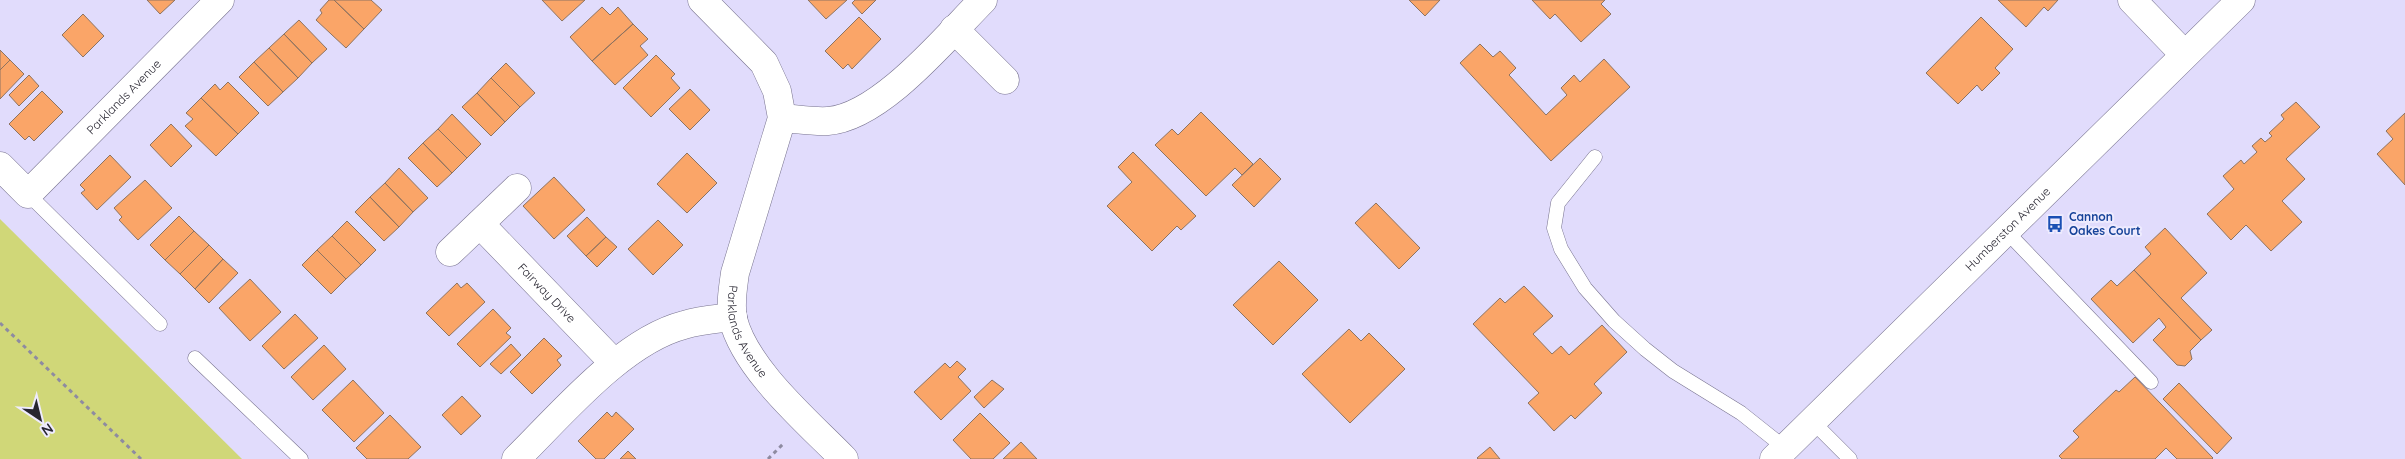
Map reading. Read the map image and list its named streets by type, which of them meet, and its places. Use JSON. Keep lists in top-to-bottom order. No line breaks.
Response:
{"streets":{"street":["Parklands Avenue","Humberston Avenue","Fairway Drive"]},"places":{"bus stop":["Cannon Oakes Court"]},"north":"bottom right"}
